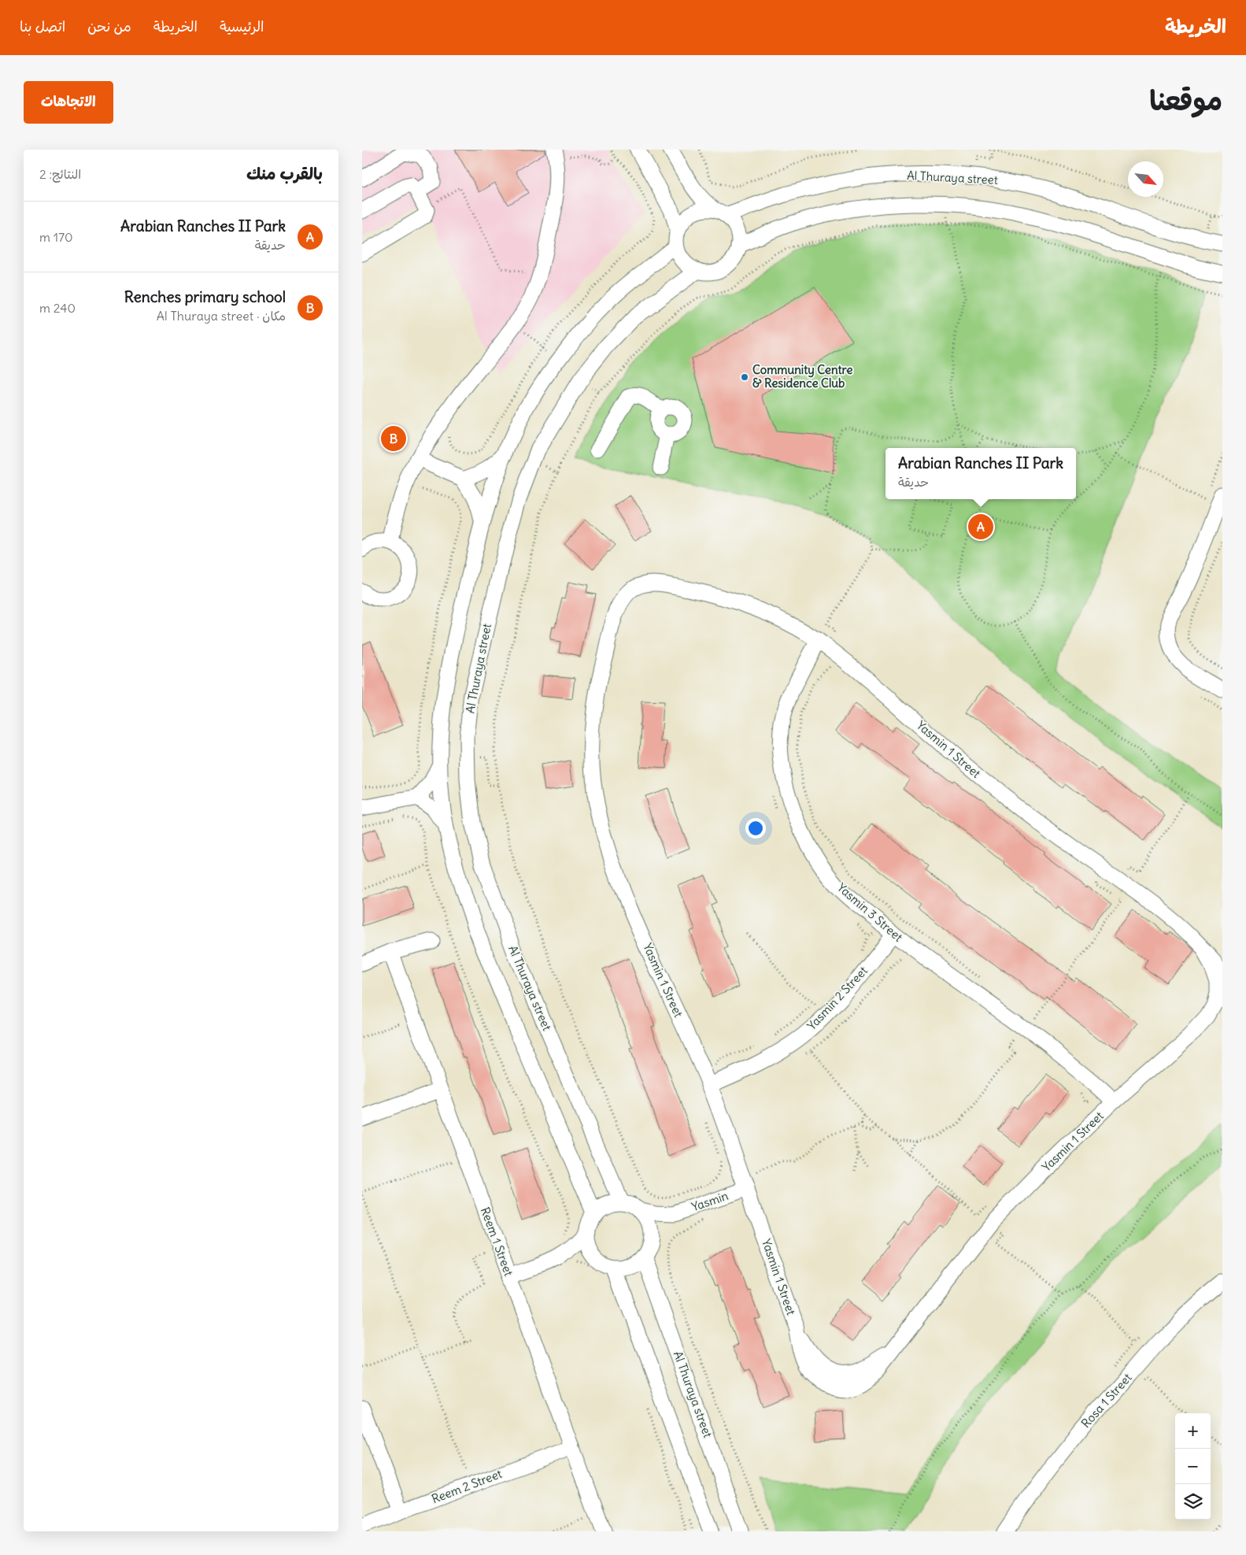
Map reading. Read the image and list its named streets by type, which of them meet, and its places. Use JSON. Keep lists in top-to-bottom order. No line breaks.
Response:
{"streets":{"street":["Al Thuraya street","Yasmin 1 Street","Yasmin 3 Street","Yasmin 2 Street","Yasmin","Reem 1 Street","Rosa 1 Street","Reem 2 Street"]},"crossings":[["Al Thuraya street","Yasmin"],["Yasmin 1 Street","Yasmin 3 Street"],["Yasmin 1 Street","Yasmin 2 Street"],["Yasmin 1 Street","Yasmin"],["Yasmin 3 Street","Yasmin 2 Street"],["Reem 1 Street","Reem 2 Street"]],"places":["Community Centre & Residence Club"],"north":"bottom right","page":{"header":"الخريطة","nav":["الرئيسية","الخريطة","من نحن","اتصل بنا"],"title":"موقعنا","buttons":"الاتجاهات","heading":["بالقرب منك","النتائج: 2"],"list":[{"mark":"A","name":"Arabian Ranches II Park","note":"حديقة","value":"170 m"},{"mark":"B","name":"Renches primary school","note":"مكان · Al Thuraya street","value":"240 m"}],"pins":["B","A"],"popup":["Arabian Ranches II Park","حديقة"],"map_buttons":["+","−"]}}
